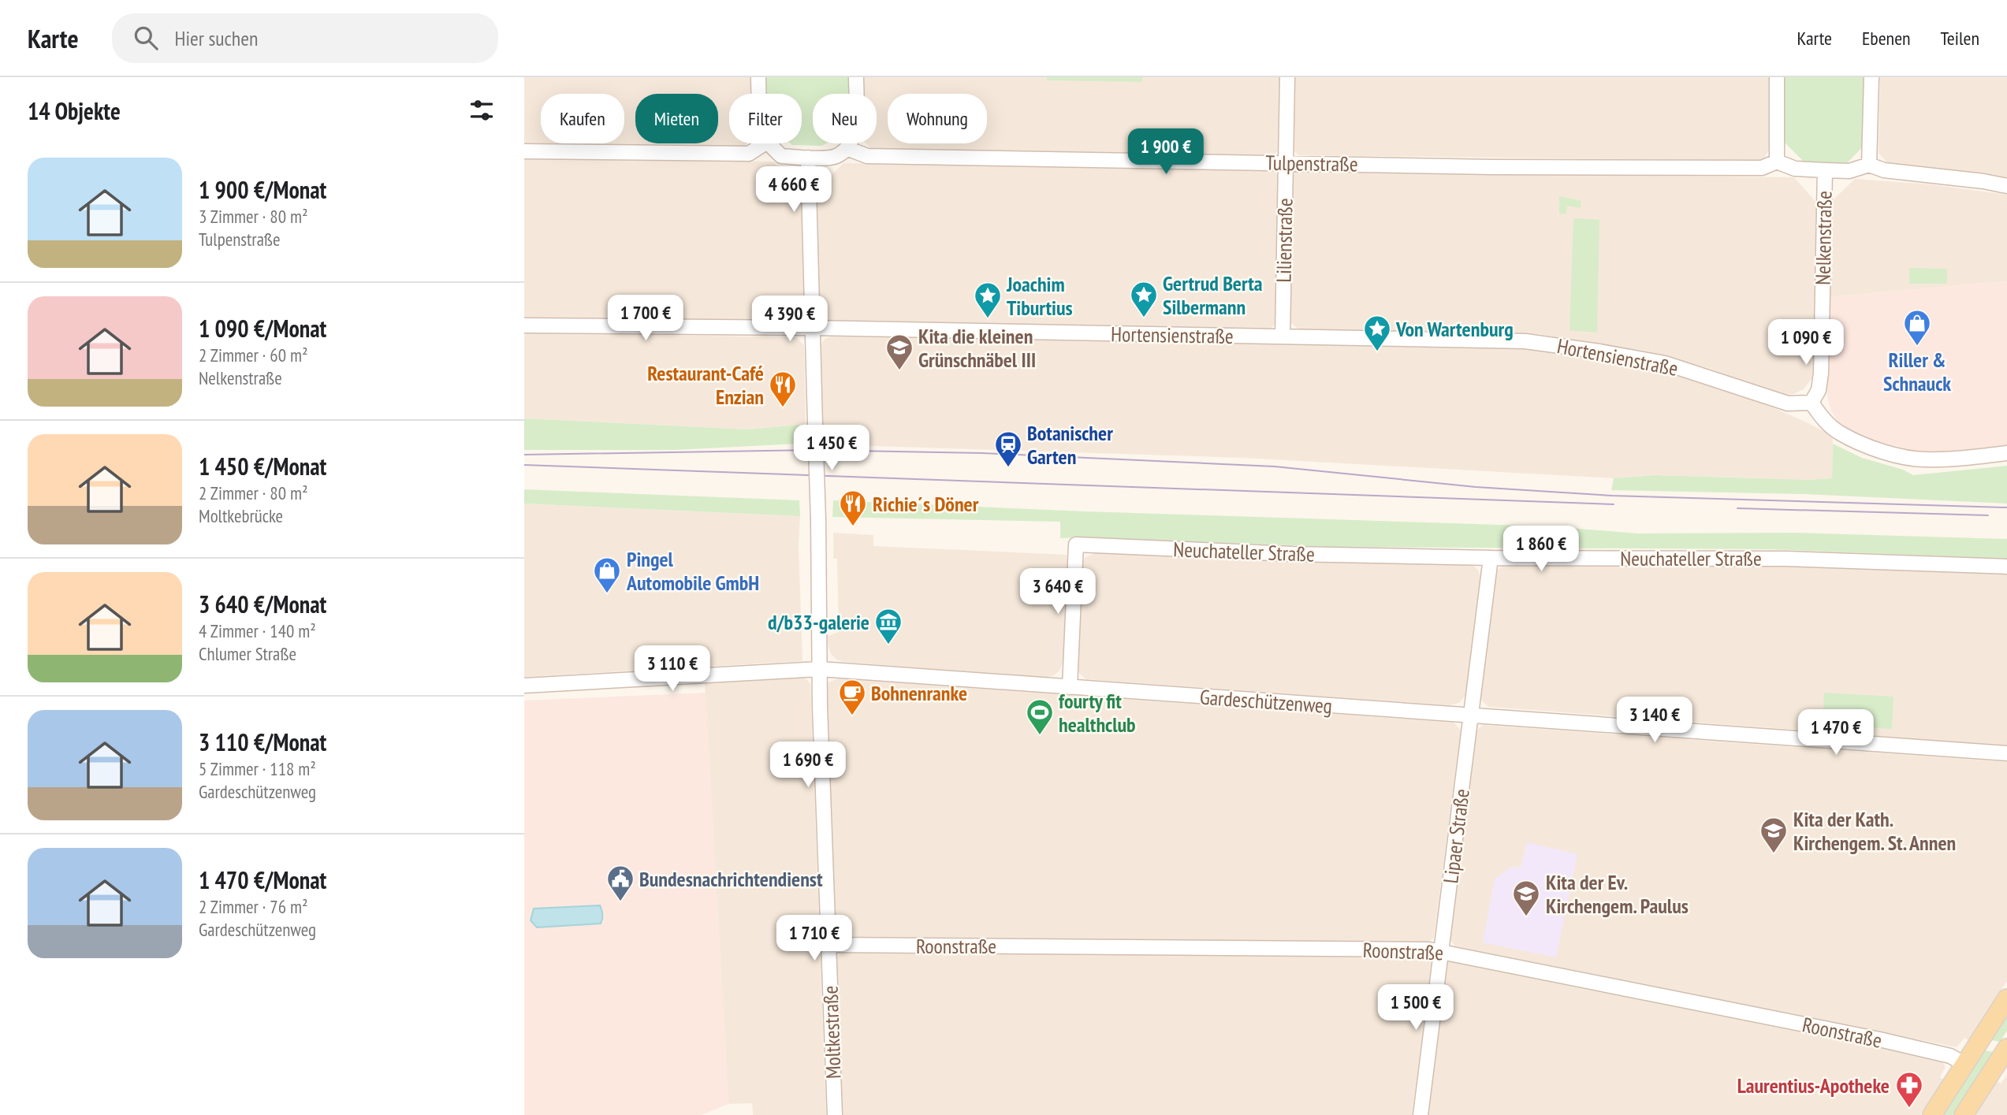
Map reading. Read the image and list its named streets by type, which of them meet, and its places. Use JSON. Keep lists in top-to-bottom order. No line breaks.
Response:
{"streets":{"street":["Tulpenstraße","Nelkenstraße","Lilienstraße","Hortensienstraße","Neuchateller Straße","Gardeschützenweg","Lipaer Straße","Roonstraße","Moltkestraße"]},"crossings":[["Tulpenstraße","Lilienstraße"],["Nelkenstraße","Hortensienstraße"],["Lilienstraße","Hortensienstraße"],["Hortensienstraße","Moltkestraße"],["Neuchateller Straße","Gardeschützenweg"],["Neuchateller Straße","Lipaer Straße"],["Gardeschützenweg","Lipaer Straße"],["Gardeschützenweg","Moltkestraße"],["Lipaer Straße","Roonstraße"],["Roonstraße","Moltkestraße"]],"places":{"place":["Gertrud Berta Silbermann","Joachim Tiburtius","Von Wartenburg"],"shop":["Riller & Schnauck","Pingel Automobile GmbH"],"school or university":["Kita die kleinen Grünschnäbel III","Kita der Kath. Kirchengem. St. Annen","Kita der Ev. Kirchengem. Paulus"],"restaurant":["Restaurant-Café Enzian","Richie´s Döner"],"station":["Botanischer Garten"],"museum":["d/b33-galerie"],"cafe":["Bohnenranke"],"sports":["fourty fit healthclub"],"public building":["Bundesnachrichtendienst"],"pharmacy":["Laurentius-Apotheke"]},"page":{"header":"Karte","search":"Hier suchen","nav":["Karte","Ebenen","Teilen"],"heading":"14 Objekte","chip":["Kaufen","Mieten","Filter","Neu","Wohnung"],"price":["1 900 €","4 660 €","1 700 €","4 390 €","1 090 €","1 450 €","1 860 €","3 640 €","3 110 €","3 140 €","1 470 €","1 690 €","1 710 €","1 500 €"],"list":[{"name":"1 900 €/Monat","note":"3 Zimmer · 80 m² · Tulpenstraße"},{"name":"1 090 €/Monat","note":"2 Zimmer · 60 m² · Nelkenstraße"},{"name":"1 450 €/Monat","note":"2 Zimmer · 80 m² · Moltkebrücke"},{"name":"3 640 €/Monat","note":"4 Zimmer · 140 m² · Chlumer Straße"},{"name":"3 110 €/Monat","note":"5 Zimmer · 118 m² · Gardeschützenweg"},{"name":"1 470 €/Monat","note":"2 Zimmer · 76 m² · Gardeschützenweg"}]}}
